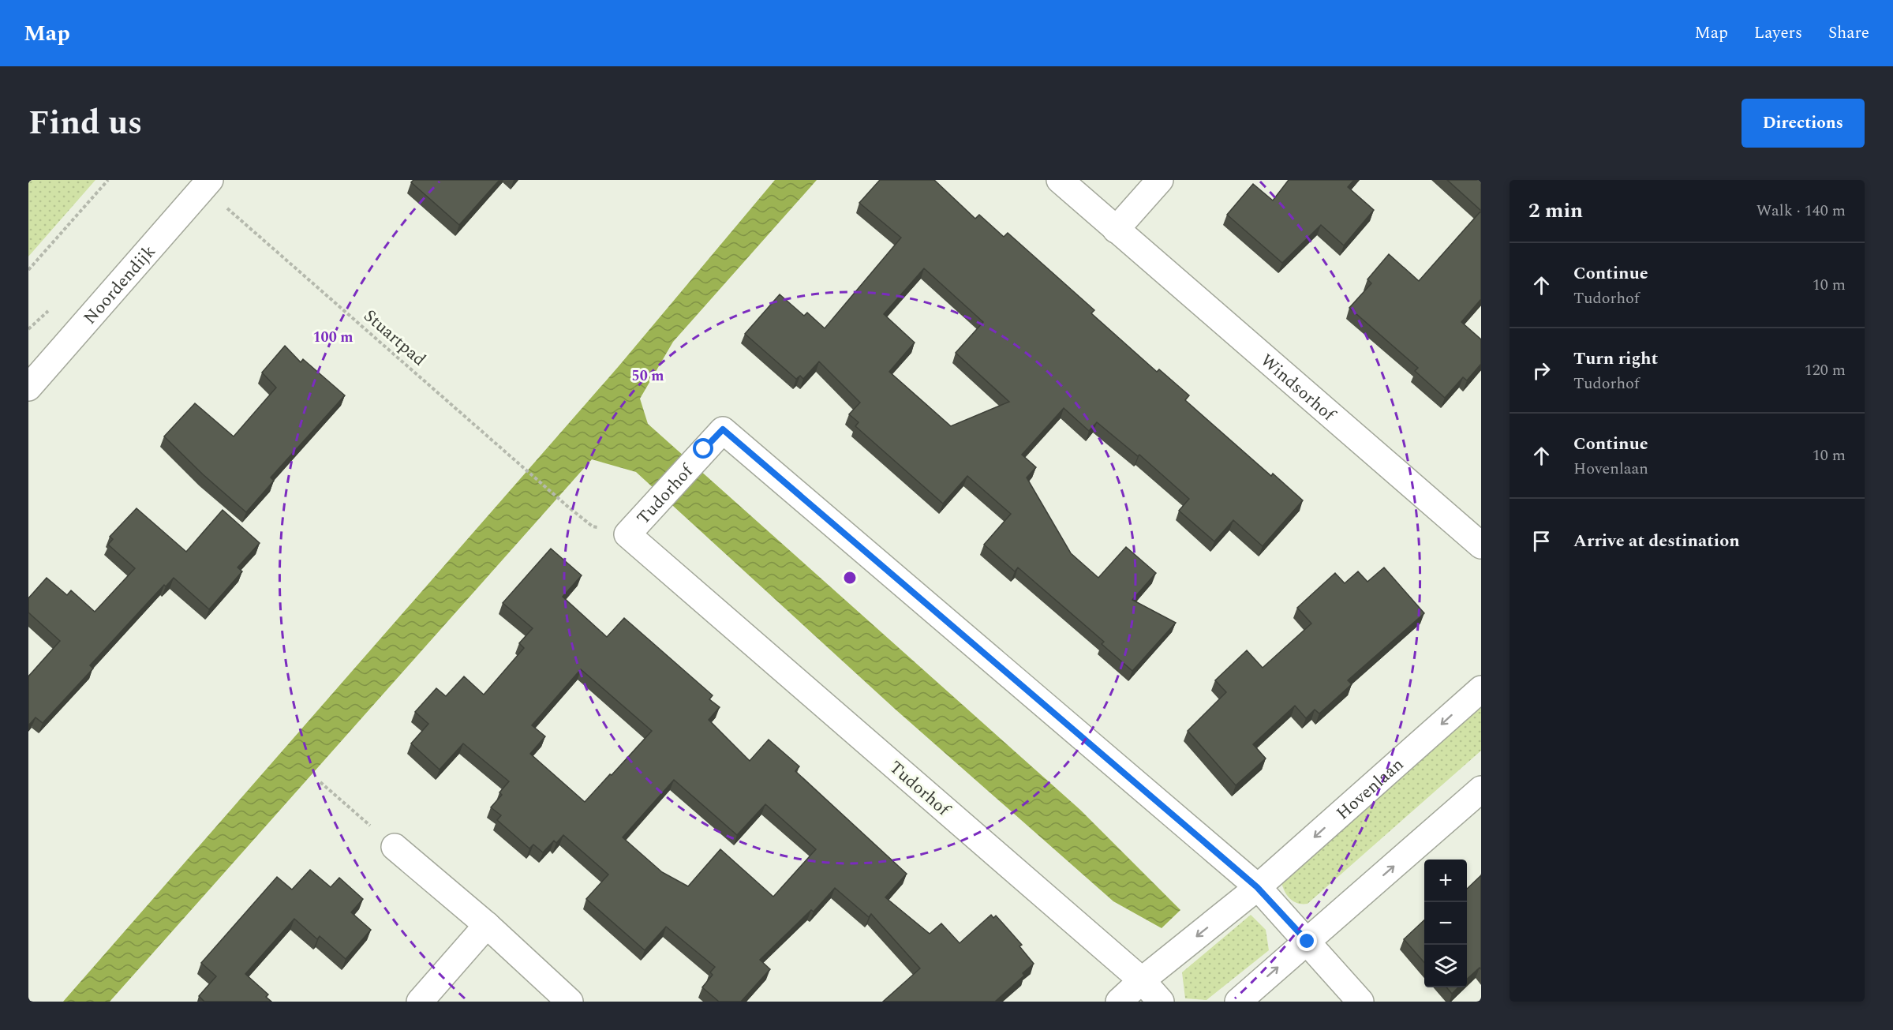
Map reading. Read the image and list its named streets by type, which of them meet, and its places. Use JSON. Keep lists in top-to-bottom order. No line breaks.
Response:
{"streets":{"street":["Noordendijk","Windsorhof","Tudorhof","Hovenlaan"],"path":["Stuartpad"]},"crossings":[["Noordendijk","Stuartpad"],["Tudorhof","Hovenlaan"]],"page":{"header":"Map","nav":["Map","Layers","Share"],"title":"Find us","buttons":"Directions","heading":["2 min","Walk · 140 m"],"list":[["Continue","Tudorhof","10 m"],["Turn right","Tudorhof","120 m"],["Continue","Hovenlaan","10 m"],"Arrive at destination"],"map_buttons":["+","−"]},"rings":["100 m","50 m"]}
